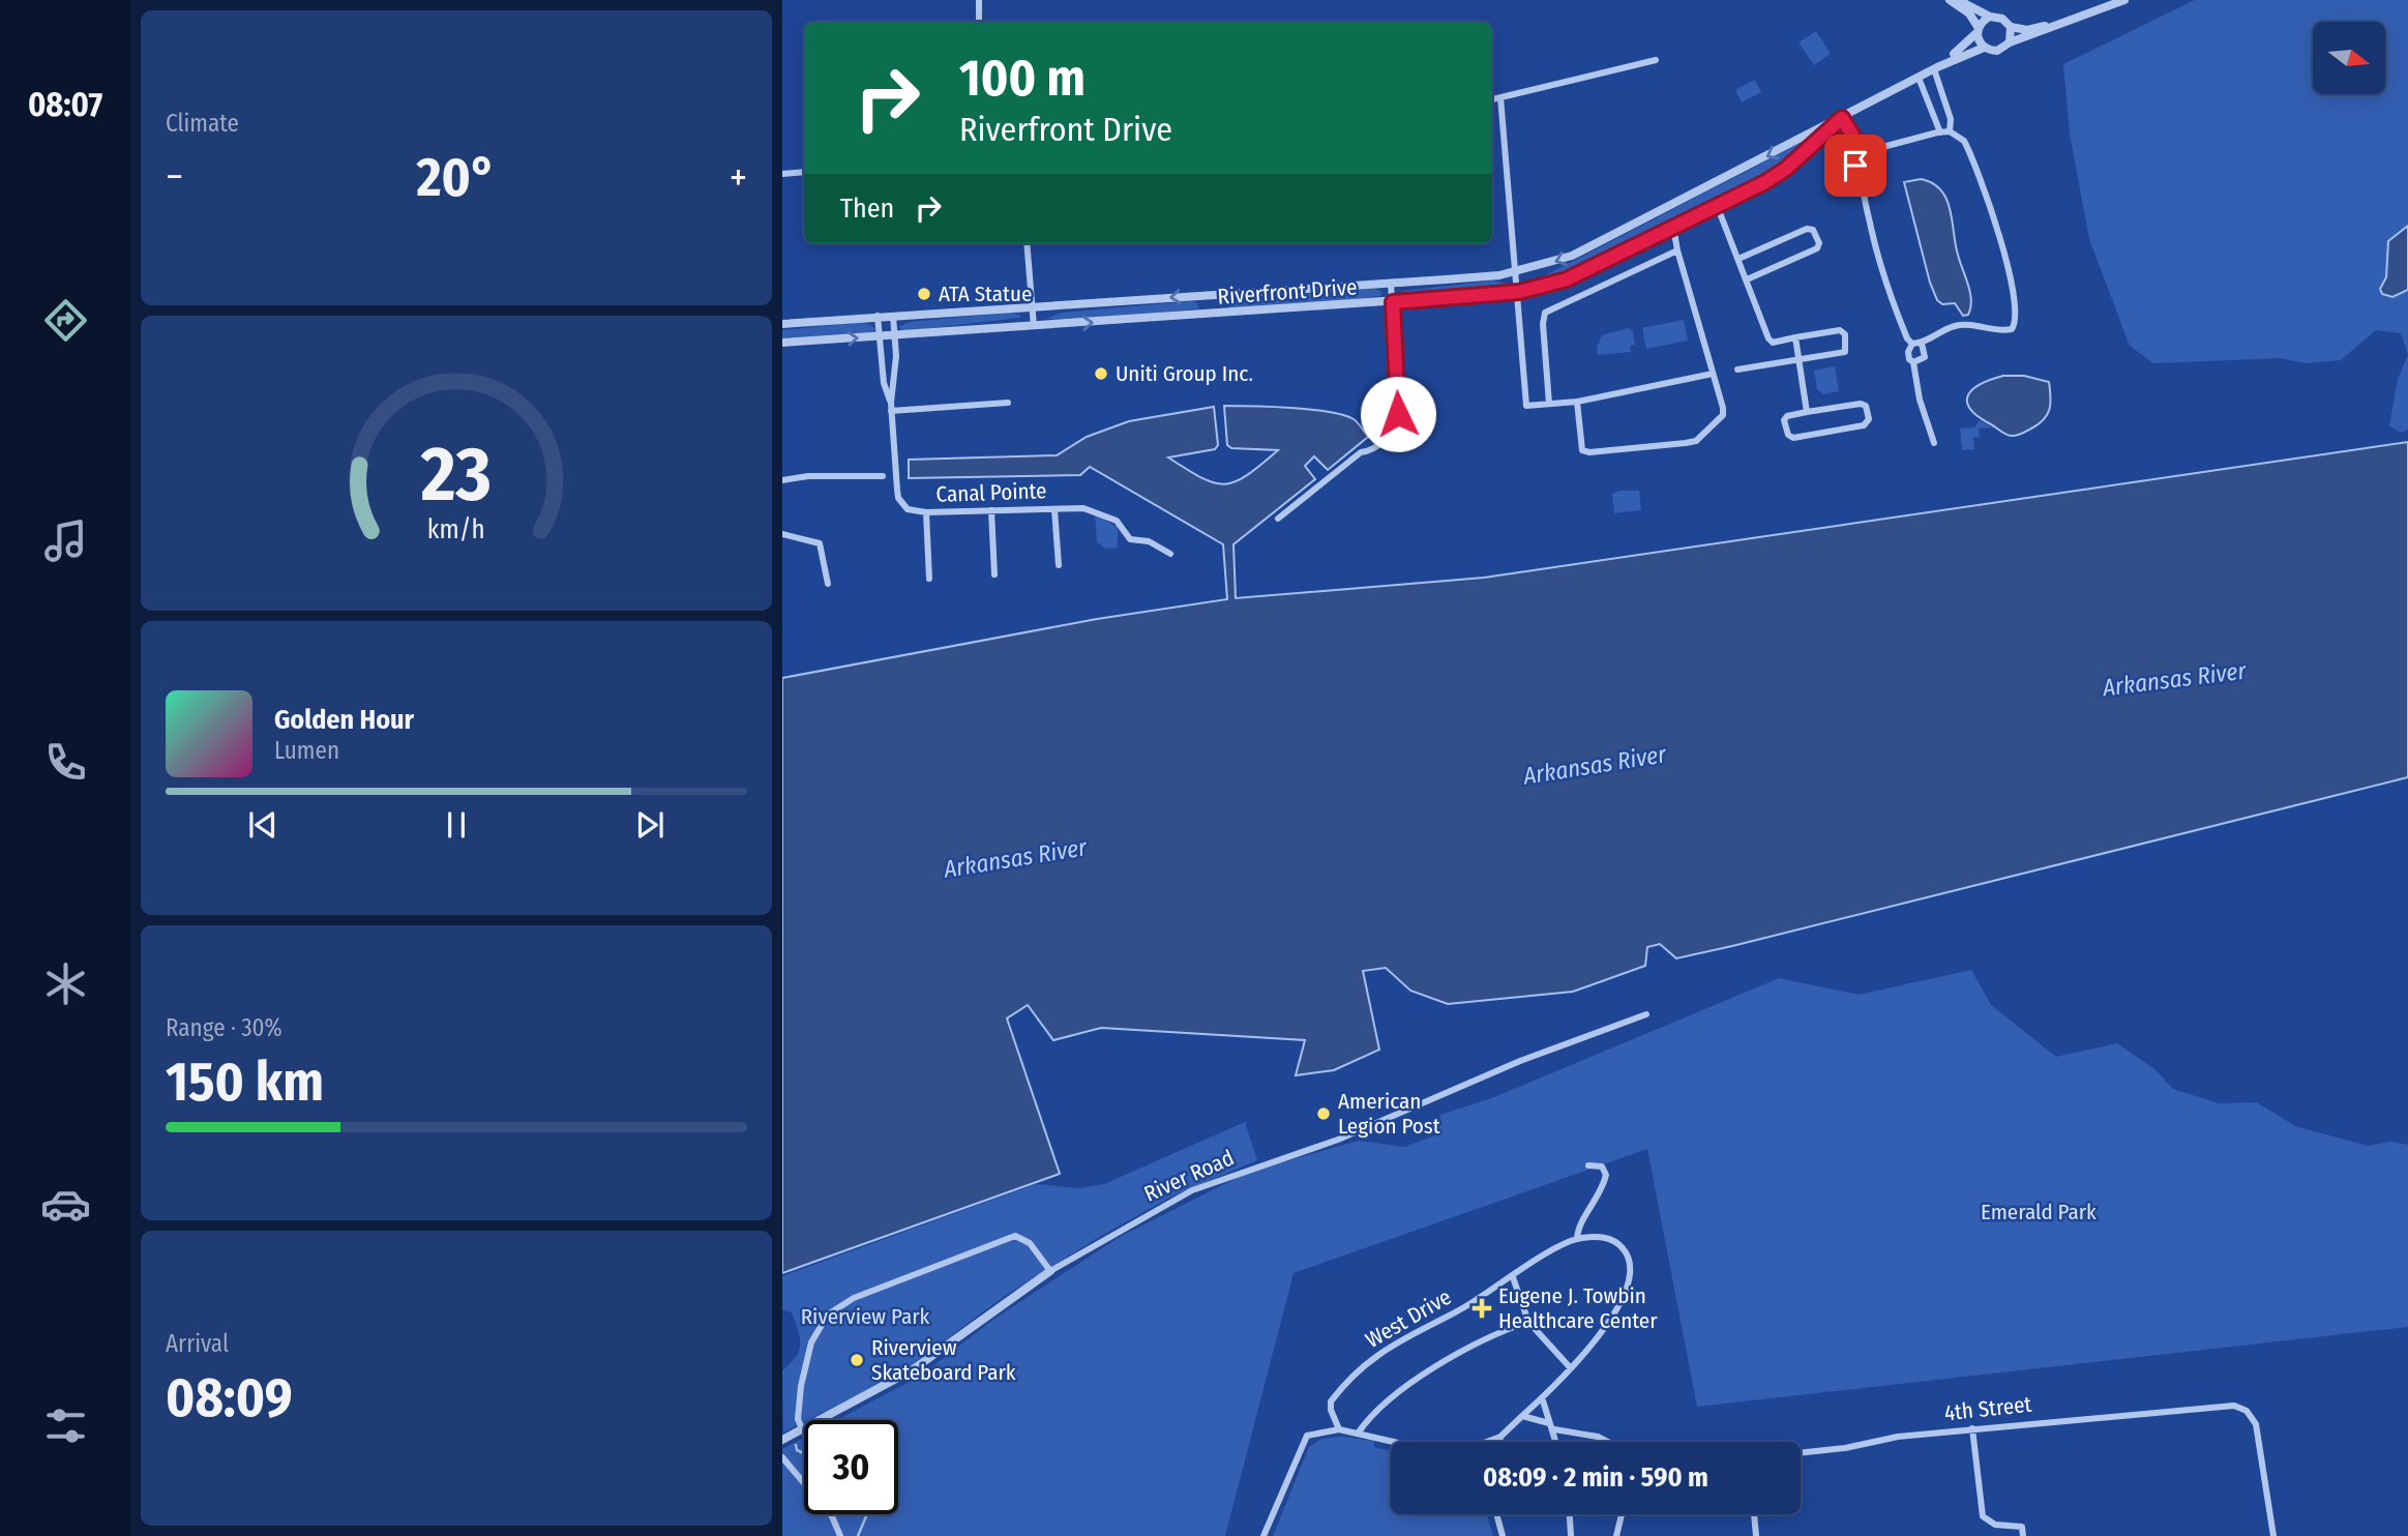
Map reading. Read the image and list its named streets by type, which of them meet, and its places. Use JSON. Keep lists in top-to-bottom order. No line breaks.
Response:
{"streets":{"street":["Riverfront Drive","Canal Pointe","River Road","West Drive","4th Street"]},"crossings":[["Riverfront Drive","Canal Pointe"]],"water":["Arkansas River"],"parks":["Emerald Park","Riverview Park"],"places":{"other":["ATA Statue","Uniti Group Inc.","American Legion Post","Riverview Skateboard Park"],"health":["Eugene J. Towbin Healthcare Center"]},"north":"right","page":{"tabs":"08:07","tile":["Climate",["Range · 30%","150 km"],["Arrival","08:09"]],"turn":["100 m","Riverfront Drive"],"heat":["−","20°","+"],"then":"Then","song":["Golden Hour","Lumen"],"limit":"30","trip":"08:09 · 2 min · 590 m","gauge":["23","km/h"]}}
